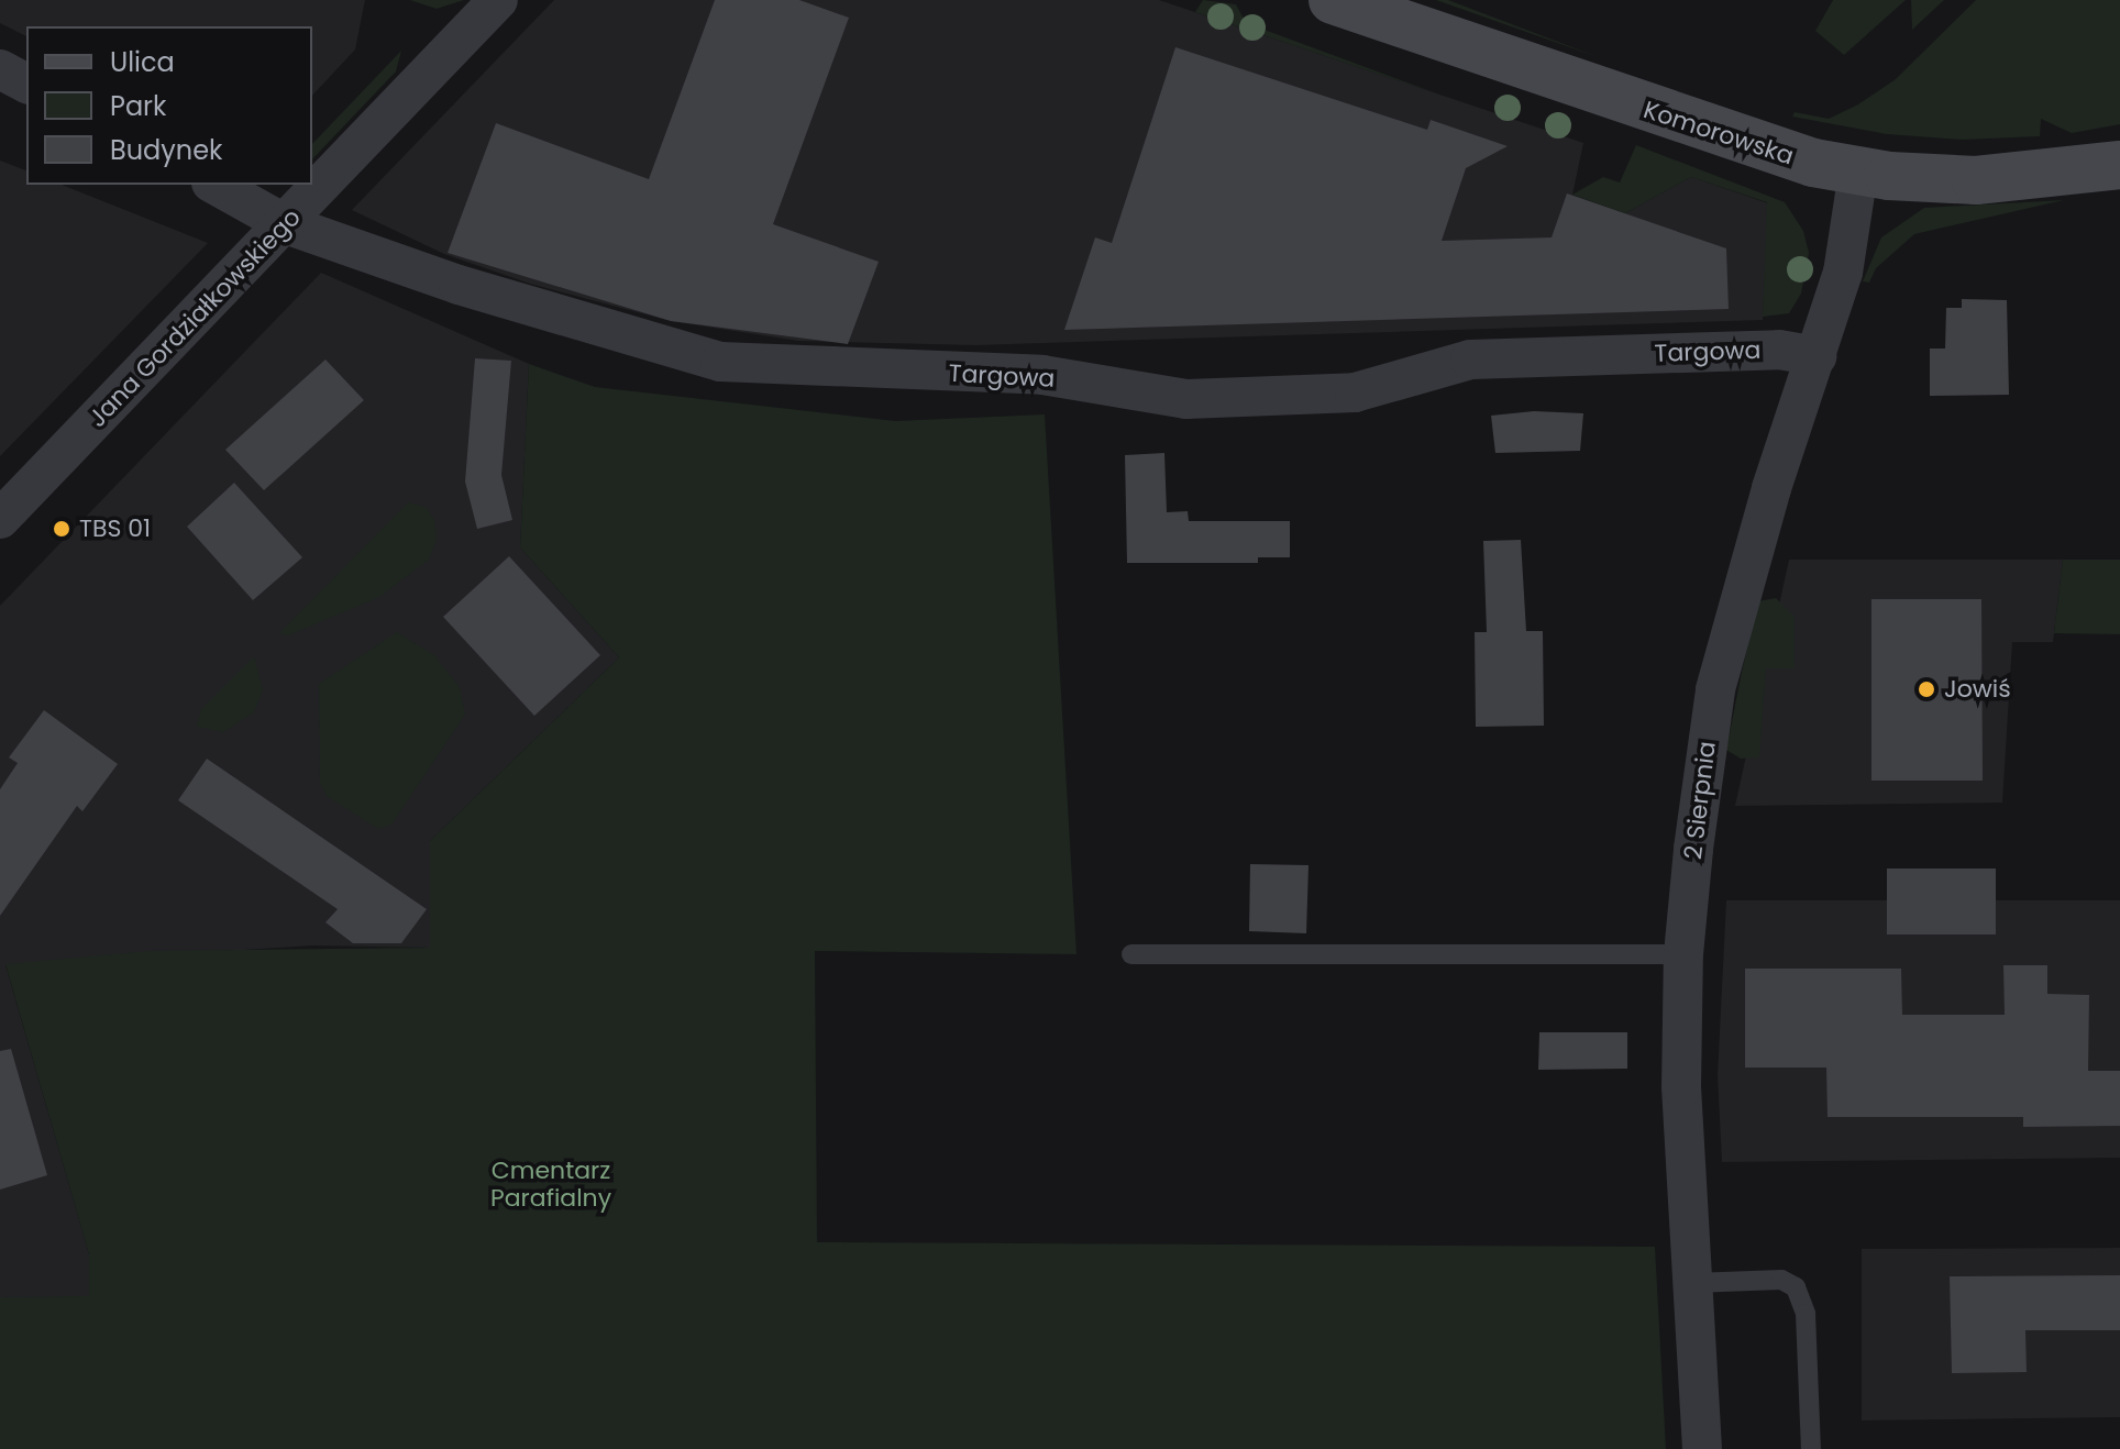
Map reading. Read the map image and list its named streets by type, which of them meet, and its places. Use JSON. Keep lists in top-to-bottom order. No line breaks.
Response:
{"streets":{"street":["Komorowska","Jana Gordziałkowskiego","Targowa","2 Sierpnia"]},"crossings":[["Komorowska","2 Sierpnia"],["Jana Gordziałkowskiego","Targowa"],["Targowa","2 Sierpnia"]],"parks":["Cmentarz Parafialny"],"places":["TBS 01","Jowiś"],"legend":["Ulica","Park","Budynek"]}
